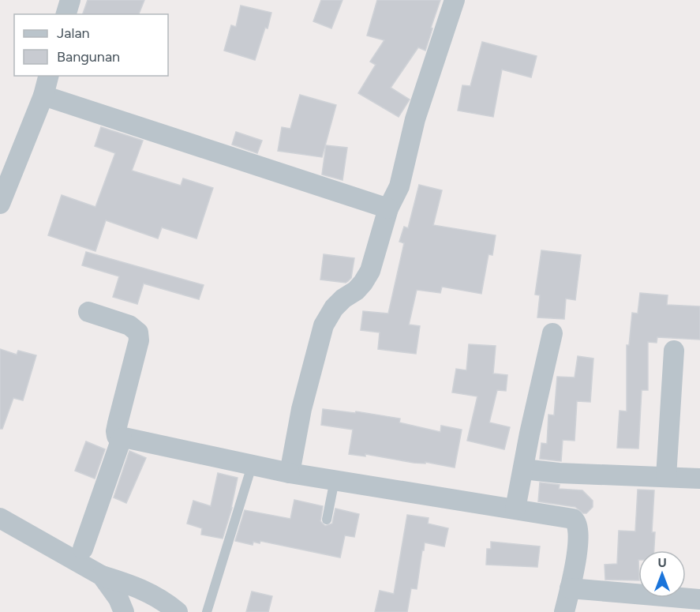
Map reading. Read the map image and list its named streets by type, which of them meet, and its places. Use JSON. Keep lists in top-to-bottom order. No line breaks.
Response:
{"legend":["Jalan","Bangunan"],"north":"top"}
